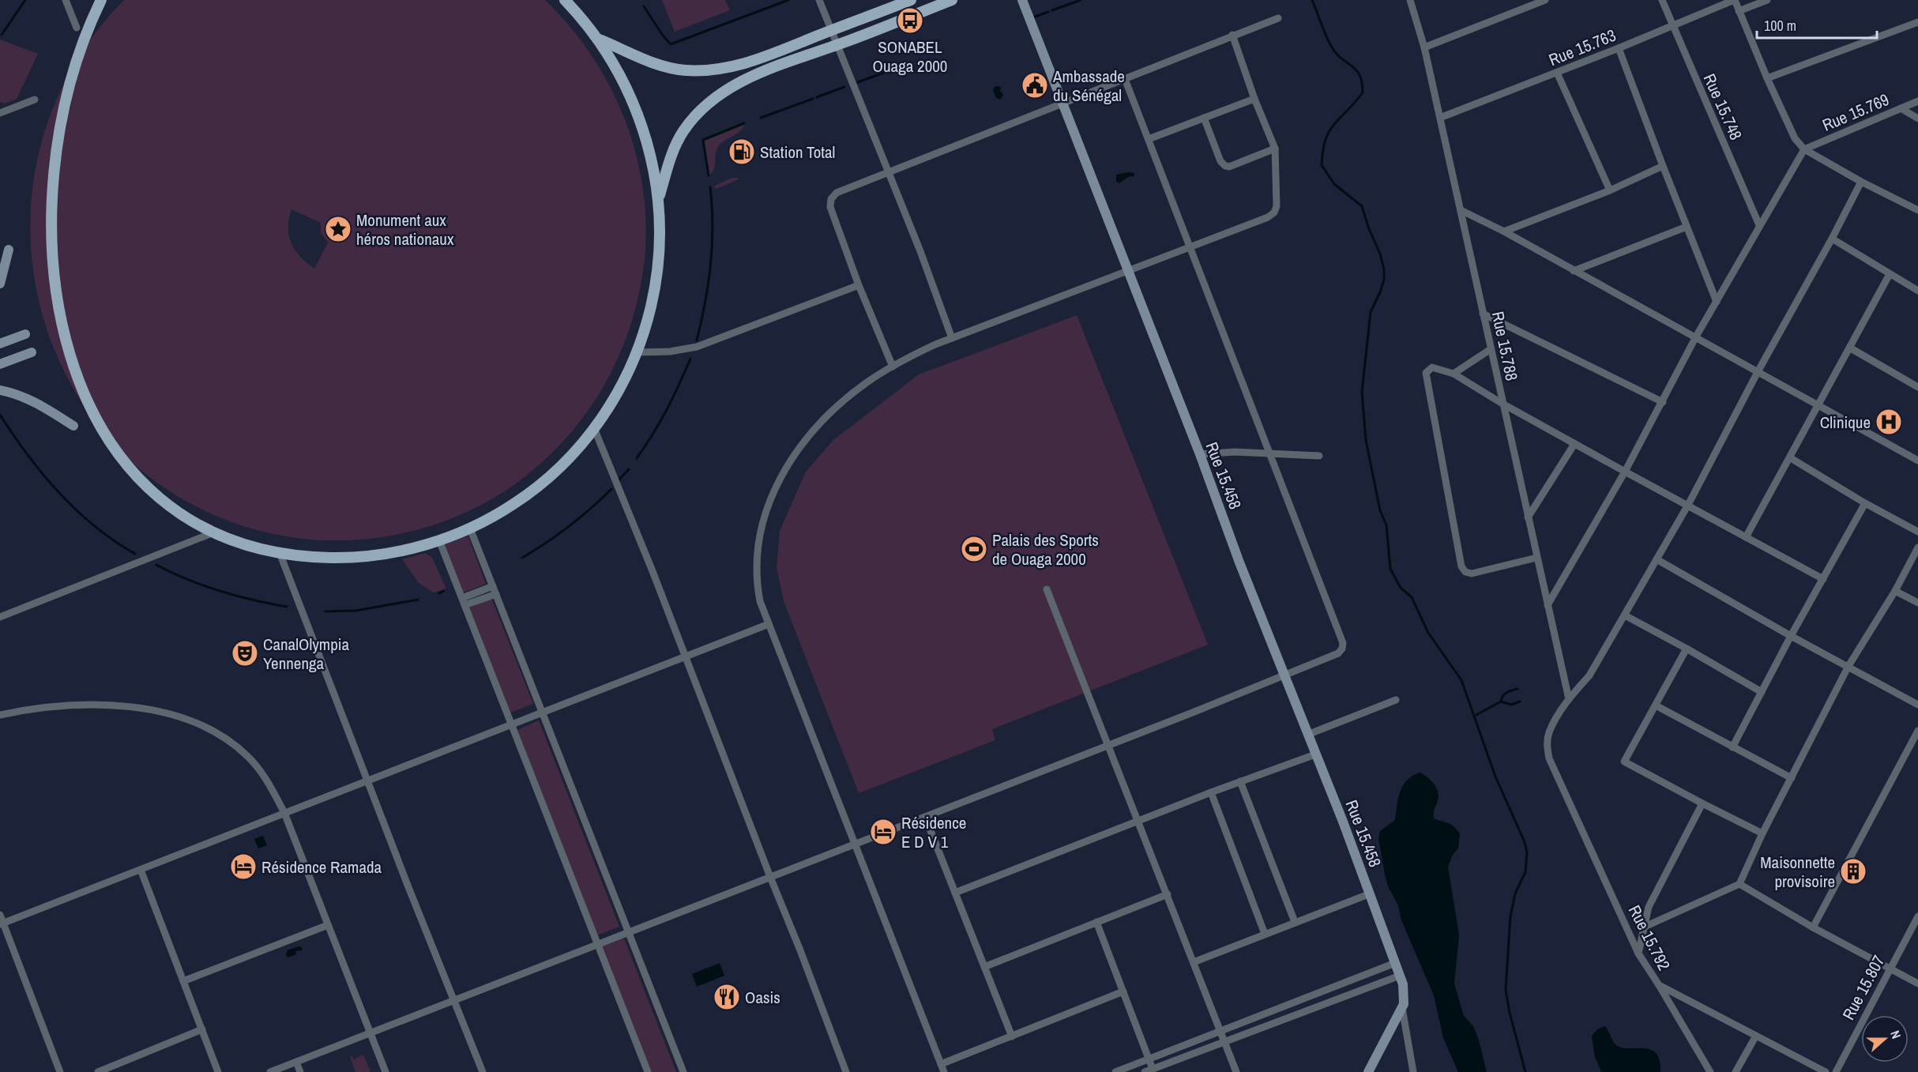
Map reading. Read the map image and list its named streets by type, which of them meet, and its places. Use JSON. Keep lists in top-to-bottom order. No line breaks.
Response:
{"streets":{"main road":["Rue 15.458"],"street":["Rue 15.763","Rue 15.748","Rue 15.769","Rue 15.788","Rue 15.792","Rue 15.807"]},"crossings":[["Rue 15.763","Rue 15.748"],["Rue 15.763","Rue 15.788"],["Rue 15.788","Rue 15.792"]],"places":{"bus stop":["SONABEL Ouaga 2000"],"public building":["Ambassade du Sénégal"],"fuel station":["Station Total"],"place":["Monument aux héros nationaux"],"hospital":["Clinique"],"sports":["Palais des Sports de Ouaga 2000"],"theatre":["CanalOlympia Yennenga"],"hotel":["Résidence E D V 1","Résidence Ramada"],"building":["Maisonnette provisoire"],"restaurant":["Oasis"]},"scale_bar":"100 m","north":"right"}
